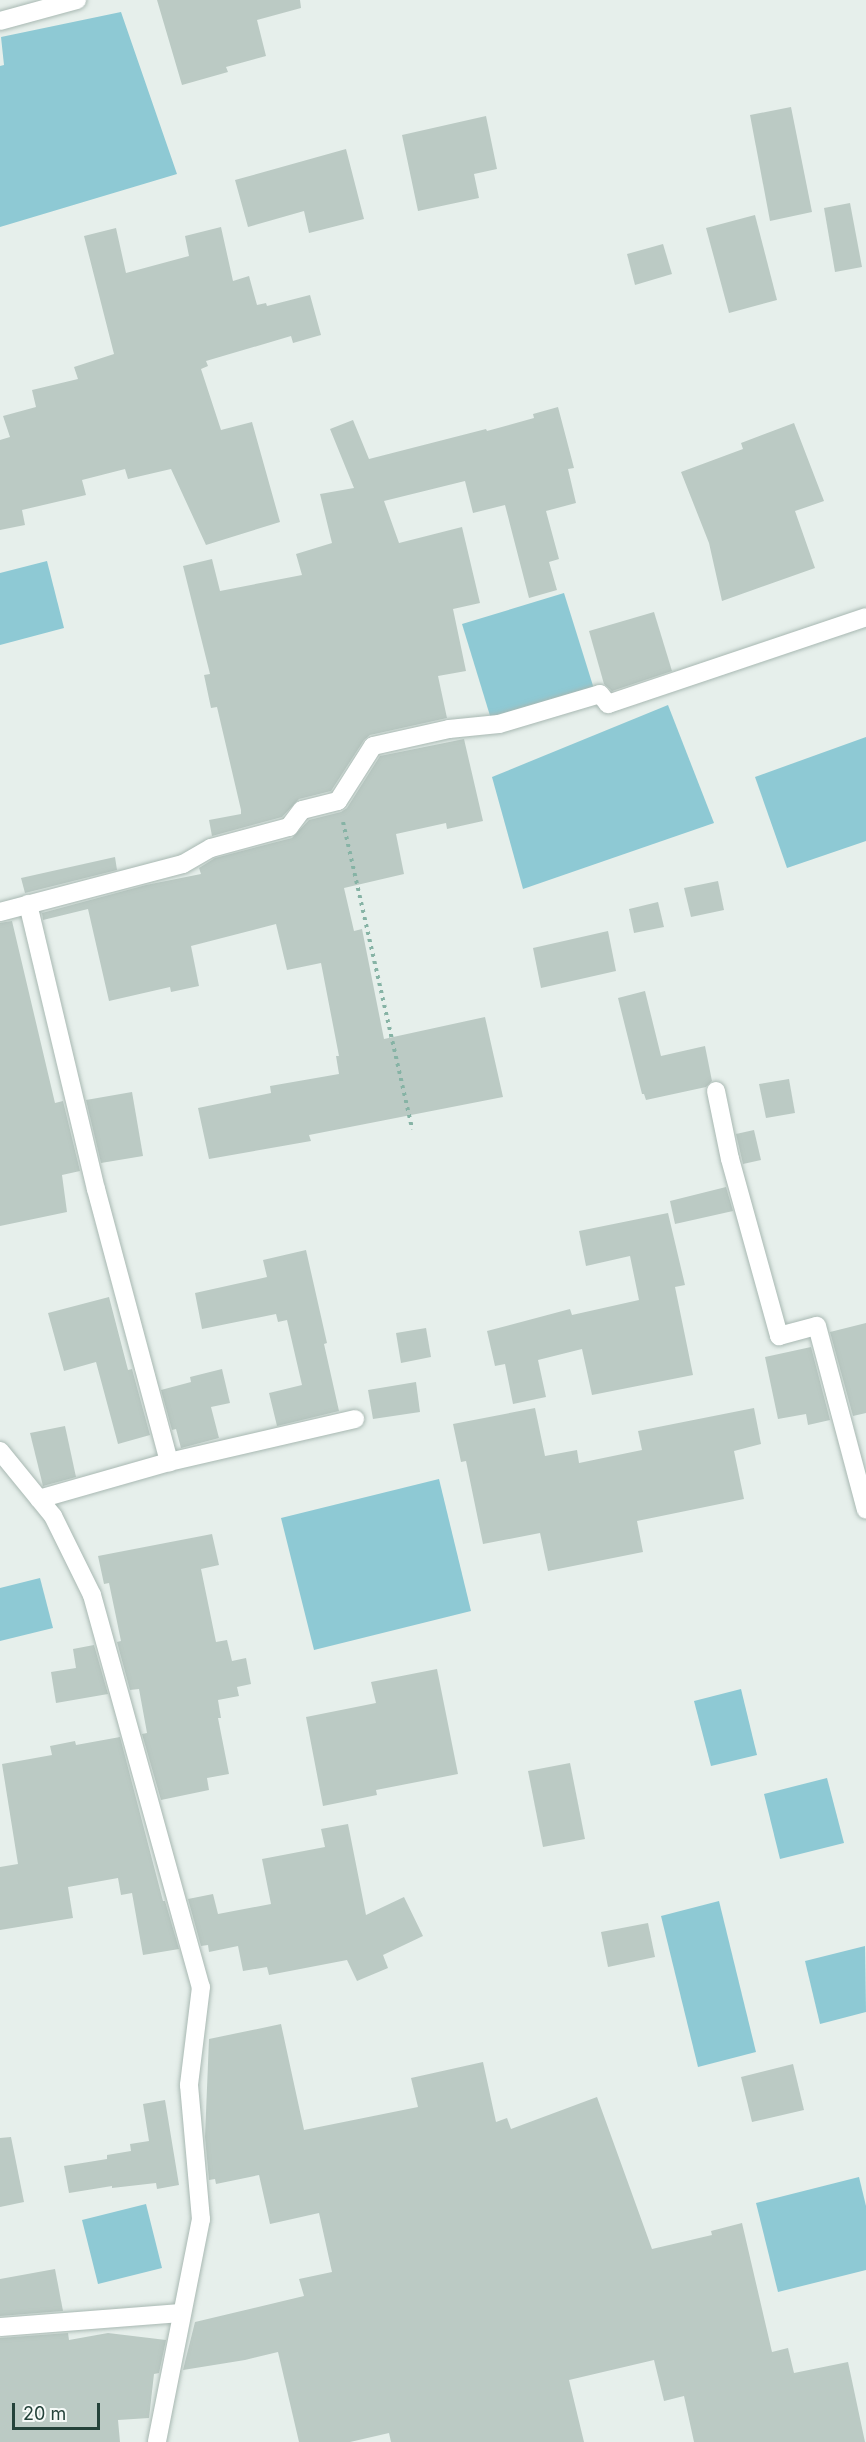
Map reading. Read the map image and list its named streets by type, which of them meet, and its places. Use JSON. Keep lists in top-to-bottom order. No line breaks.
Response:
{"scale_bar":"20 m"}
